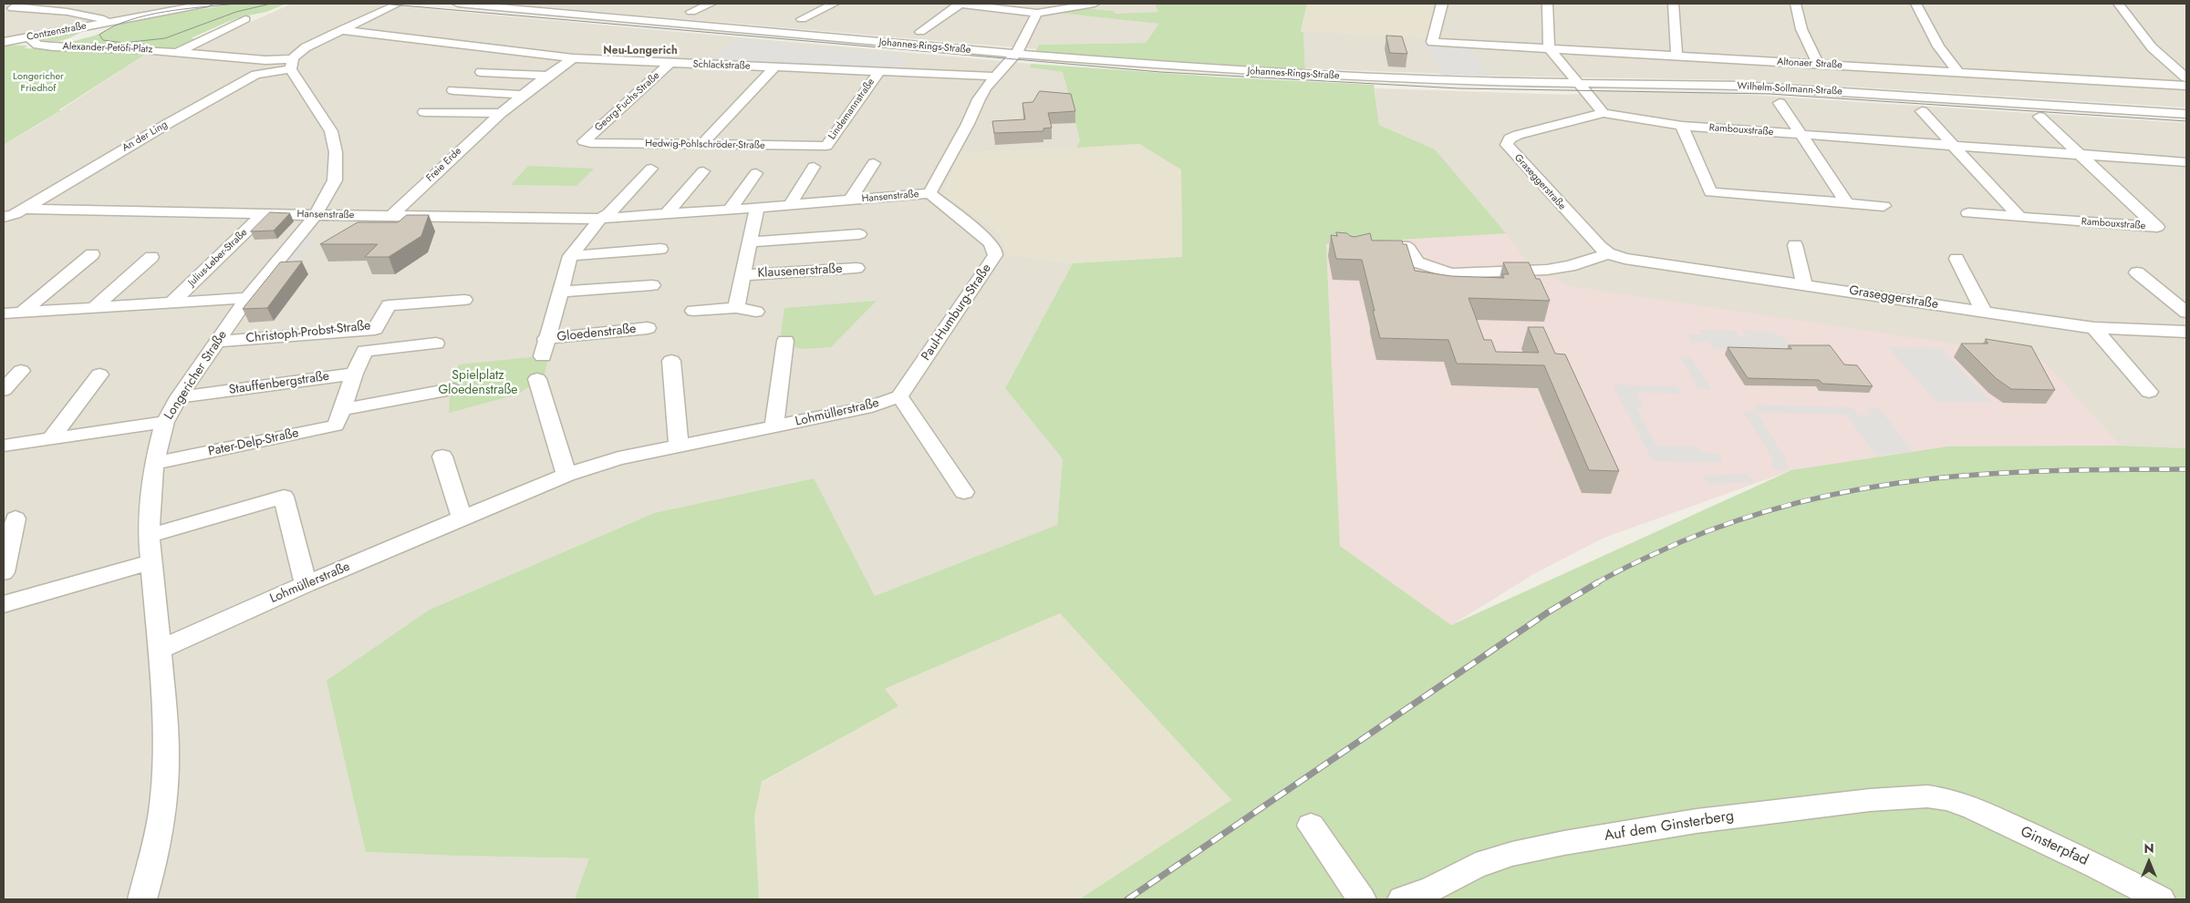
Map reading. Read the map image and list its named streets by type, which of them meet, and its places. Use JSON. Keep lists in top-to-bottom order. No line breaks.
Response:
{"streets":{"street":["Contzenstraße","Johannes-Rings-Straße","Alexander-Petöfi-Platz","Altonaer Straße","Schlackstraße","Wilhelm-Sollmann-Straße","Georg-Fuchs-Straße","Lindemannstraße","Rambouxstraße","An der Ling","Hedwig-Pohlschröder-Straße","Freie Erde","Graseggerstraße","Hansenstraße","Julius-Leber-Straße","Klausenerstraße","Paul-Humburg-Straße","Christoph-Probst-Straße","Gloedenstraße","Longericher Straße","Stauffenbergstraße","Lohmüllerstraße","Pater-Delp-Straße","Auf dem Ginsterberg","Ginsterpfad"]},"crossings":[["Contzenstraße","Alexander-Petöfi-Platz"],["Johannes-Rings-Straße","Wilhelm-Sollmann-Straße"],["Alexander-Petöfi-Platz","An der Ling"],["Alexander-Petöfi-Platz","Longericher Straße"],["Schlackstraße","Georg-Fuchs-Straße"],["Schlackstraße","Lindemannstraße"],["Schlackstraße","Freie Erde"],["Georg-Fuchs-Straße","Hedwig-Pohlschröder-Straße"],["Lindemannstraße","Hedwig-Pohlschröder-Straße"],["Rambouxstraße","Graseggerstraße"],["An der Ling","Hansenstraße"],["An der Ling","Longericher Straße"],["Freie Erde","Hansenstraße"],["Hansenstraße","Julius-Leber-Straße"],["Hansenstraße","Klausenerstraße"],["Hansenstraße","Paul-Humburg-Straße"],["Hansenstraße","Gloedenstraße"],["Hansenstraße","Longericher Straße"],["Julius-Leber-Straße","Longericher Straße"],["Paul-Humburg-Straße","Lohmüllerstraße"],["Christoph-Probst-Straße","Longericher Straße"],["Longericher Straße","Stauffenbergstraße"],["Longericher Straße","Lohmüllerstraße"],["Longericher Straße","Pater-Delp-Straße"],["Stauffenbergstraße","Pater-Delp-Straße"],["Auf dem Ginsterberg","Ginsterpfad"]],"districts":["Neu-Longerich"],"parks":["Longericher Friedhof","Spielplatz Gloedenstraße"],"north":"top"}
